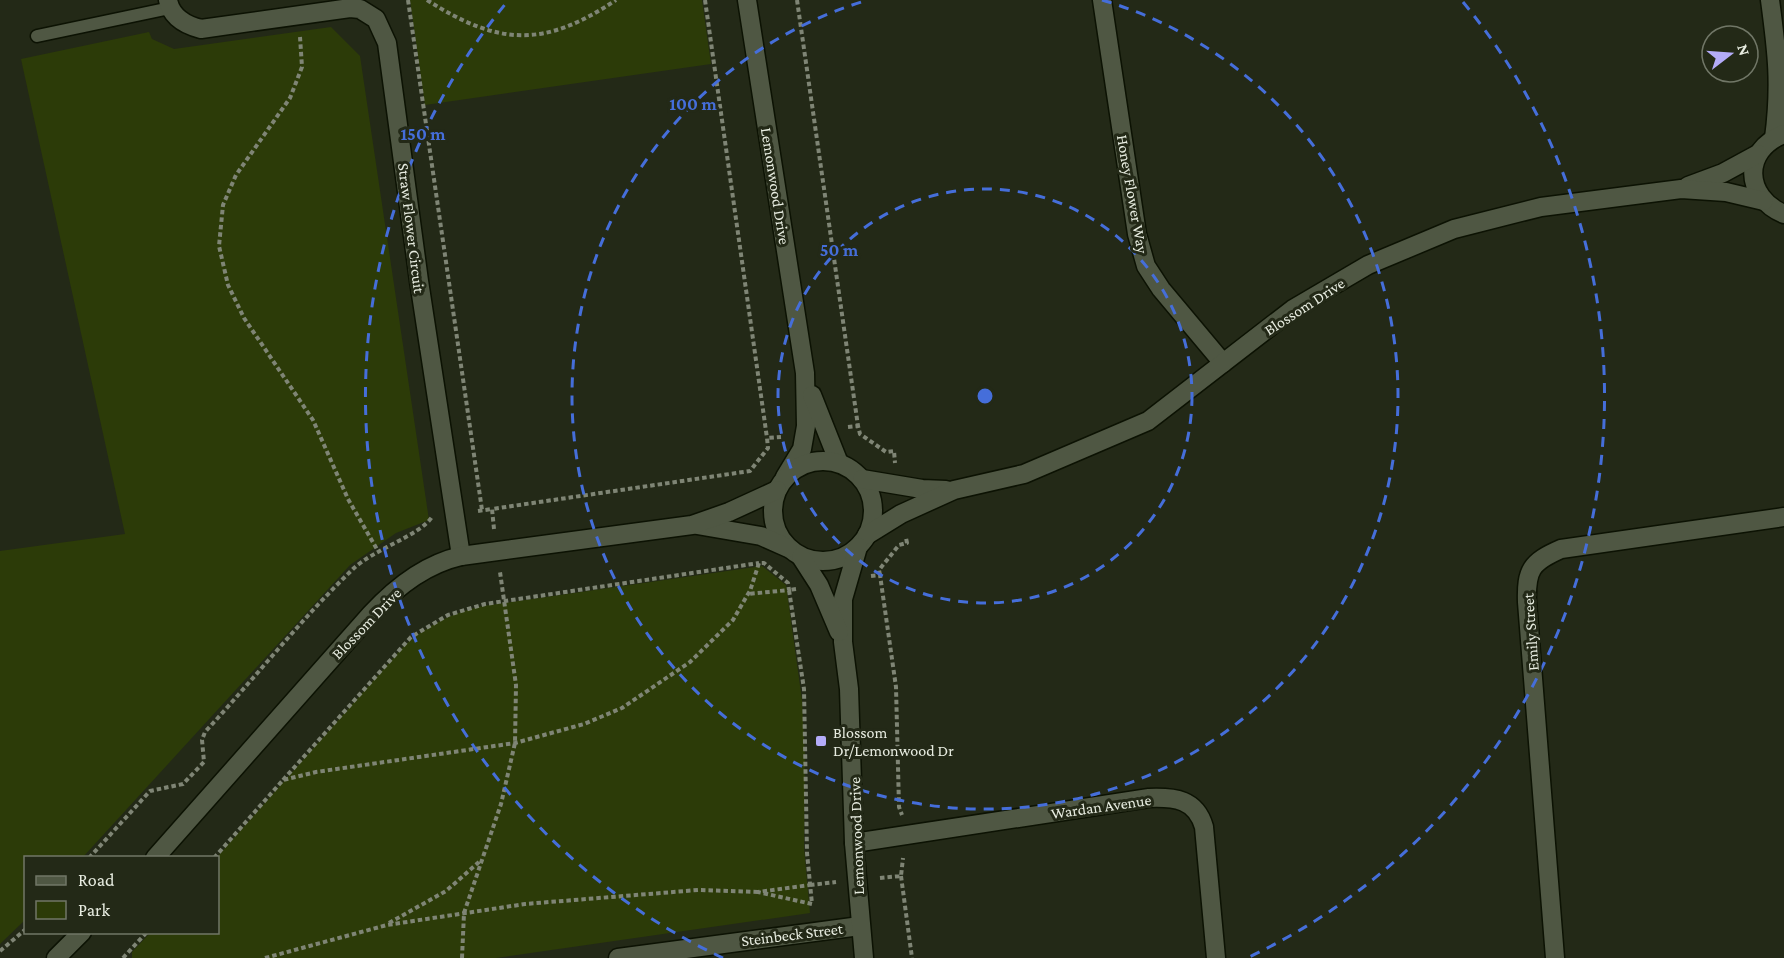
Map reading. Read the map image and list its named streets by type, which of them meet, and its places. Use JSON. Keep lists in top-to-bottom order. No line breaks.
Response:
{"streets":{"street":["Lemonwood Drive","Honey Flower Way","Straw Flower Circuit","Blossom Drive","Emily Street","Wardan Avenue","Steinbeck Street"]},"crossings":[["Lemonwood Drive","Blossom Drive"],["Lemonwood Drive","Wardan Avenue"],["Lemonwood Drive","Steinbeck Street"],["Honey Flower Way","Blossom Drive"],["Straw Flower Circuit","Blossom Drive"]],"places":{"transit":["Blossom Dr/Lemonwood Dr"]},"legend":["Road","Park"],"north":"right","rings":["100 m","150 m","50 m"]}
